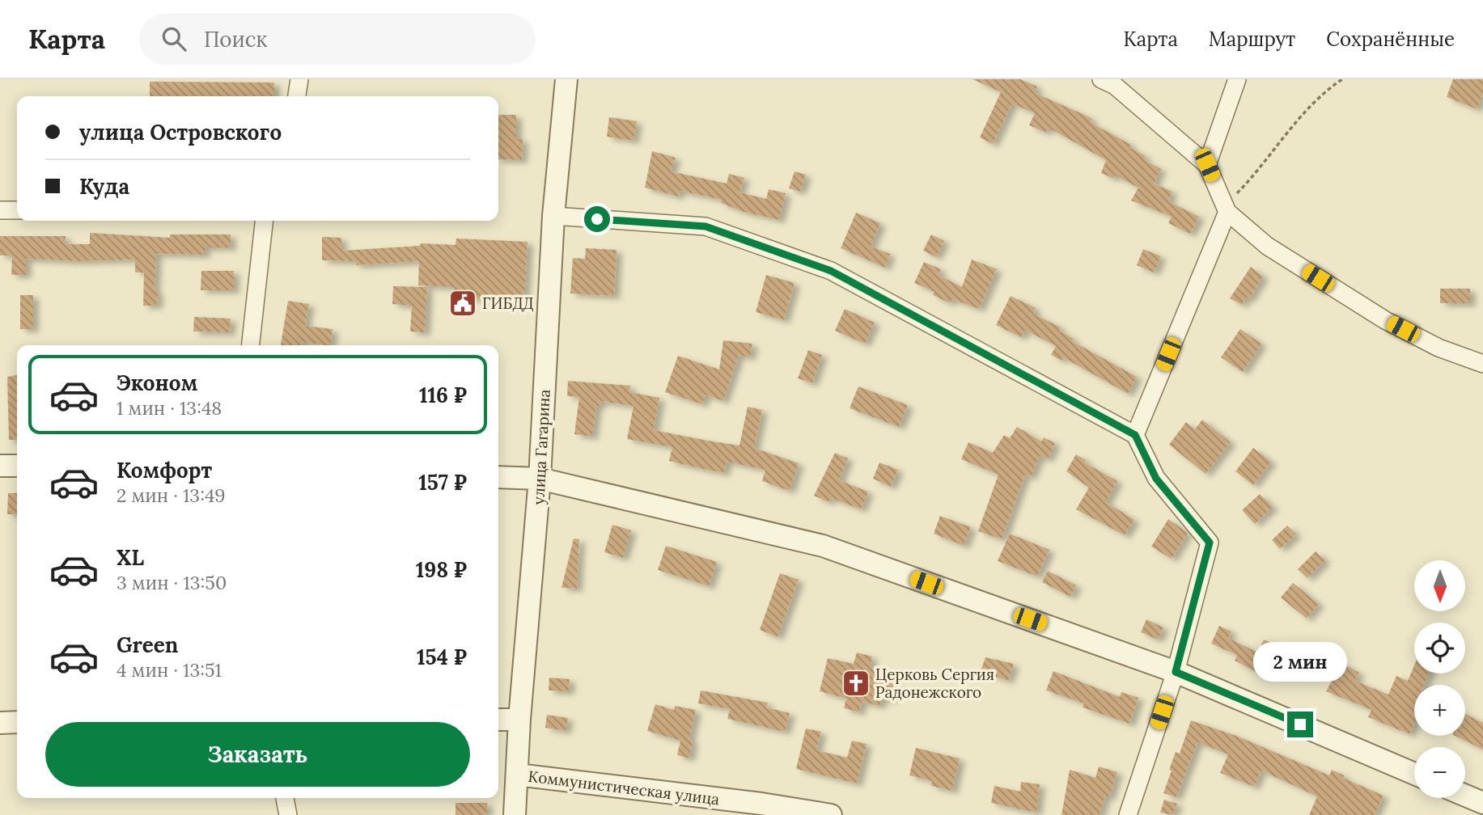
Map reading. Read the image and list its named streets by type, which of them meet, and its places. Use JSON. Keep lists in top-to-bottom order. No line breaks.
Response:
{"streets":{"street":["улица Гагарина","Коммунистическая улица"]},"crossings":[["улица Гагарина","Коммунистическая улица"]],"places":{"public building":["ГИБДД"],"church":["Церковь Сергия Радонежского"]},"north":"bottom","page":{"header":"Карта","search":"Поиск","nav":["Карта","Маршрут","Сохранённые"],"banner":["улица Островского","Куда"],"list":[{"name":"Эконом","note":"1 мин · 13:48","value":"116 ₽"},{"name":"Комфорт","note":"2 мин · 13:49","value":"157 ₽"},{"name":"XL","note":"3 мин · 13:50","value":"198 ₽"},{"name":"Green","note":"4 мин · 13:51","value":"154 ₽"}],"map_buttons":["+","−"],"bubble":"2 мин","buttons":"Заказать"}}
